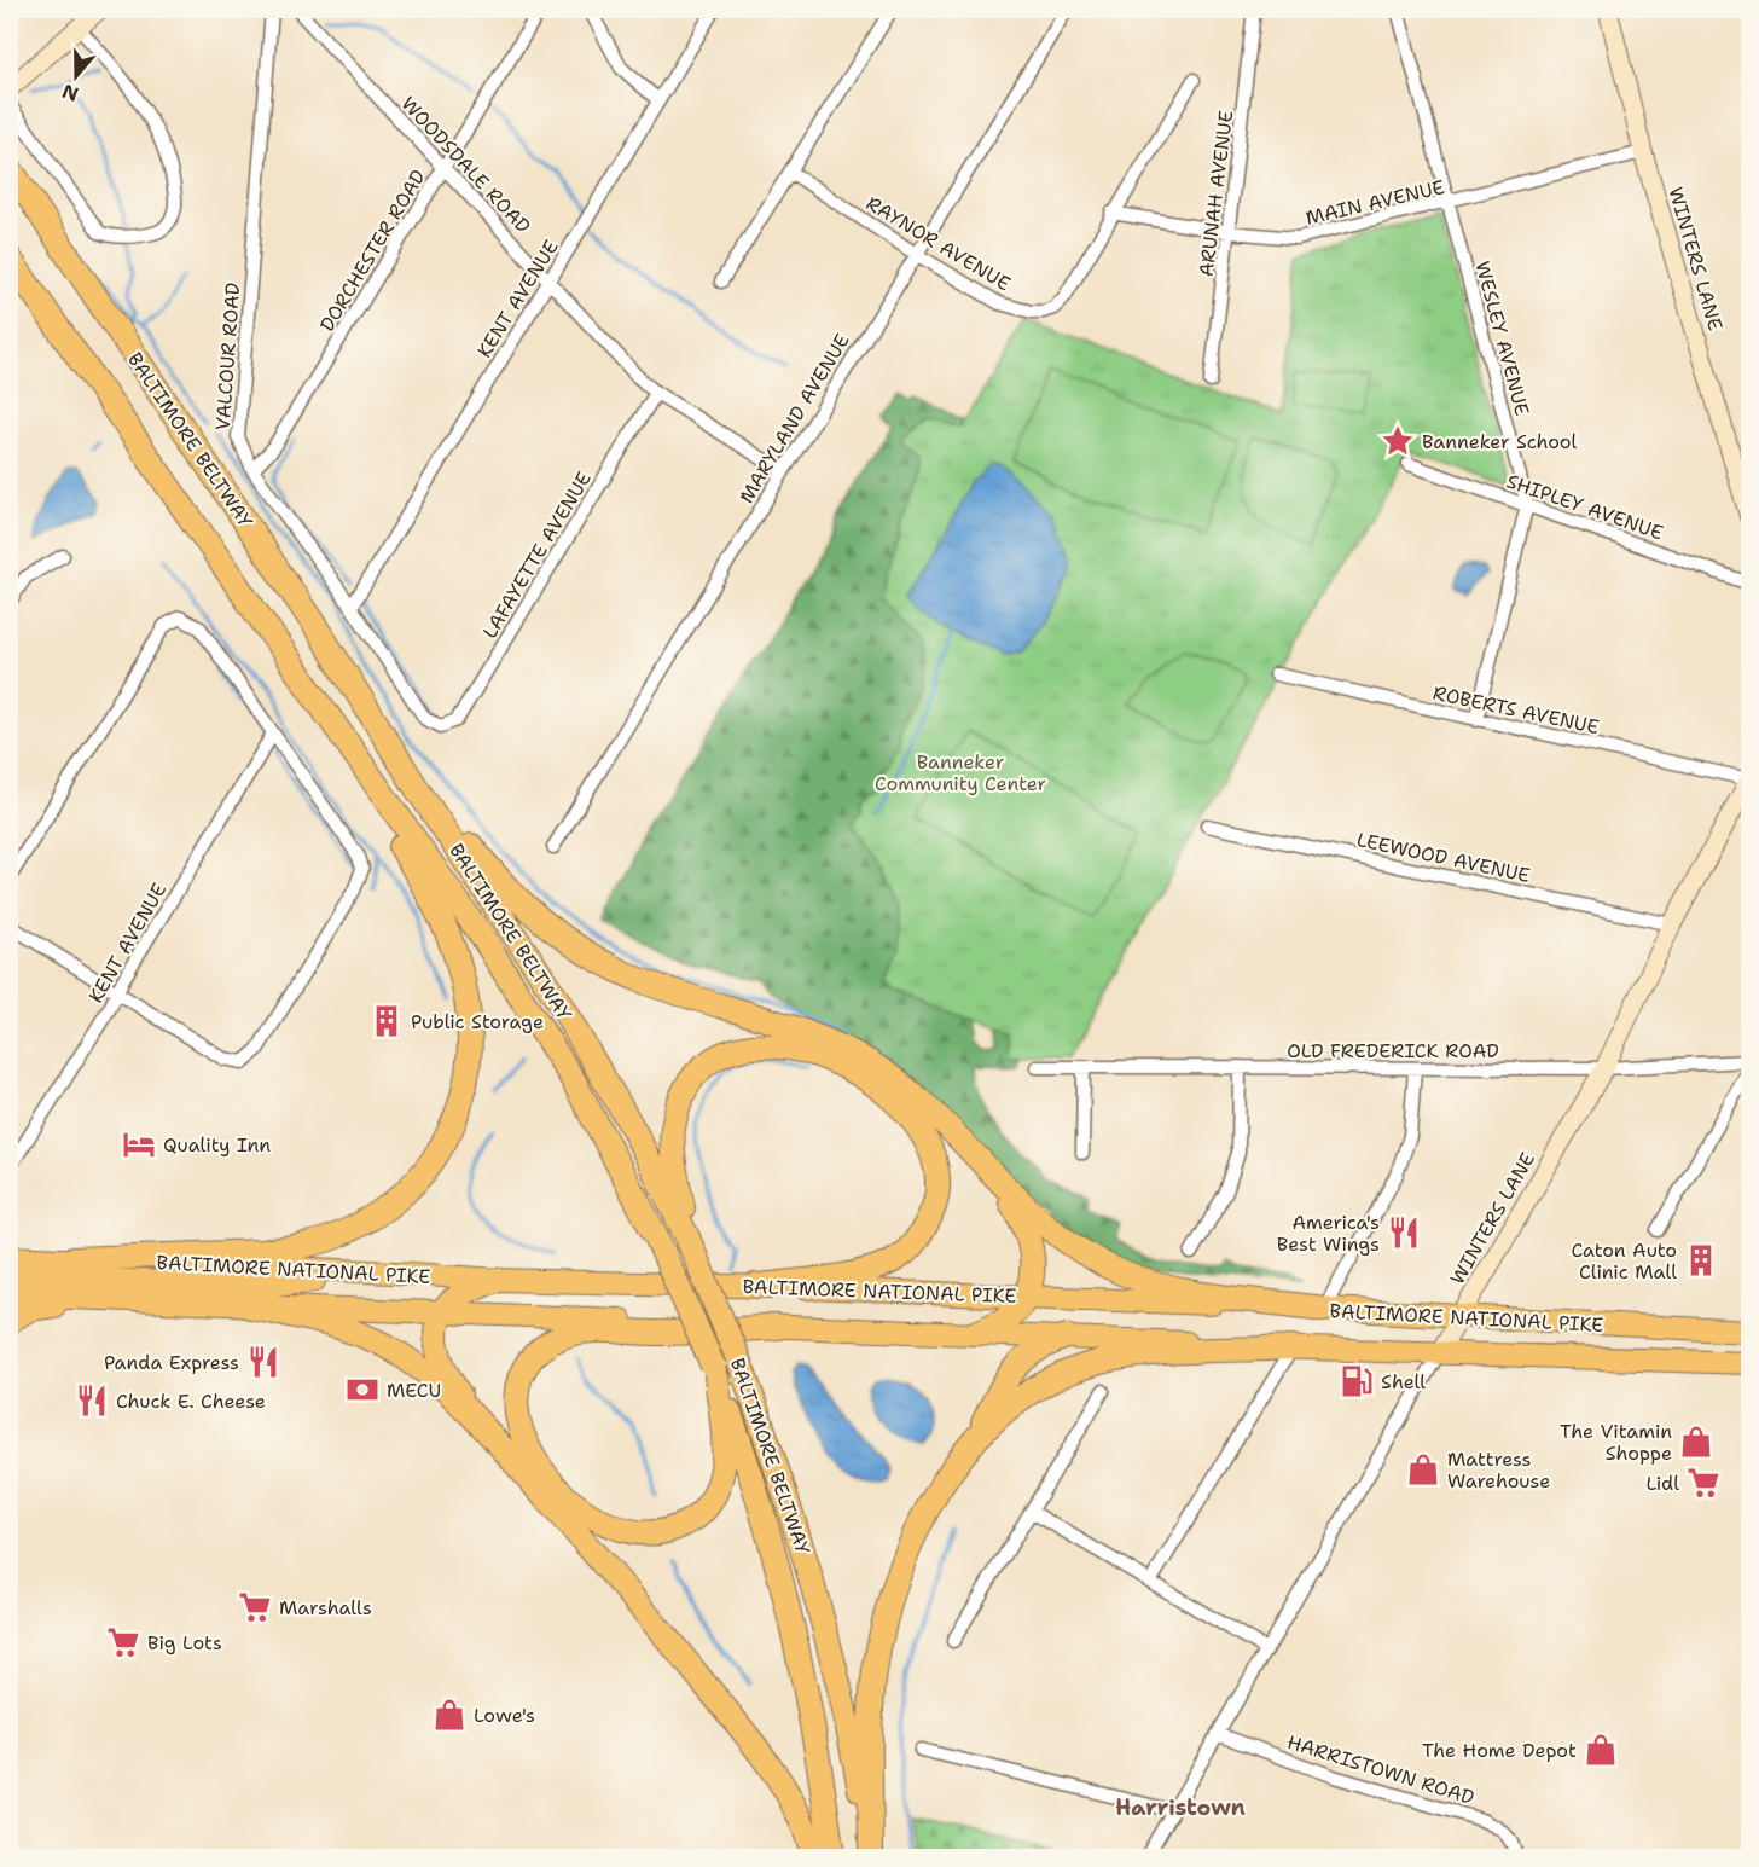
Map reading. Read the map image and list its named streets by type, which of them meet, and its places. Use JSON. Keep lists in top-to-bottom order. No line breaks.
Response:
{"streets":{"highway":["BALTIMORE BELTWAY"],"main road":["BALTIMORE NATIONAL PIKE"],"street":["WOODSDALE ROAD","ARUNAH AVENUE","MAIN AVENUE","RAYNOR AVENUE","DORCHESTER ROAD","WINTERS LANE","KENT AVENUE","WESLEY AVENUE","VALCOUR ROAD","MARYLAND AVENUE","SHIPLEY AVENUE","LAFAYETTE AVENUE","ROBERTS AVENUE","LEEWOOD AVENUE","OLD FREDERICK ROAD","HARRISTOWN ROAD"]},"crossings":[["WOODSDALE ROAD","DORCHESTER ROAD"],["WOODSDALE ROAD","KENT AVENUE"],["WOODSDALE ROAD","MARYLAND AVENUE"],["WOODSDALE ROAD","LAFAYETTE AVENUE"],["ARUNAH AVENUE","MAIN AVENUE"],["MAIN AVENUE","RAYNOR AVENUE"],["MAIN AVENUE","WINTERS LANE"],["MAIN AVENUE","WESLEY AVENUE"],["RAYNOR AVENUE","MARYLAND AVENUE"],["DORCHESTER ROAD","VALCOUR ROAD"],["WINTERS LANE","ROBERTS AVENUE"],["WINTERS LANE","LEEWOOD AVENUE"],["WINTERS LANE","OLD FREDERICK ROAD"],["WINTERS LANE","BALTIMORE NATIONAL PIKE"],["WINTERS LANE","HARRISTOWN ROAD"],["KENT AVENUE","VALCOUR ROAD"],["WESLEY AVENUE","SHIPLEY AVENUE"],["WESLEY AVENUE","ROBERTS AVENUE"],["VALCOUR ROAD","LAFAYETTE AVENUE"]],"districts":["Harristown"],"parks":["Banneker Community Center"],"places":{"place":["Banneker School"],"building":["Public Storage","Caton Auto Clinic Mall"],"hotel":["Quality Inn"],"restaurant":["America's Best Wings","Panda Express","Chuck E. Cheese"],"fuel station":["Shell"],"bank":["MECU"],"shop":["The Vitamin Shoppe","Mattress Warehouse","Lowe's","The Home Depot"],"supermarket":["Lidl","Marshalls","Big Lots"]},"north":"bottom"}
